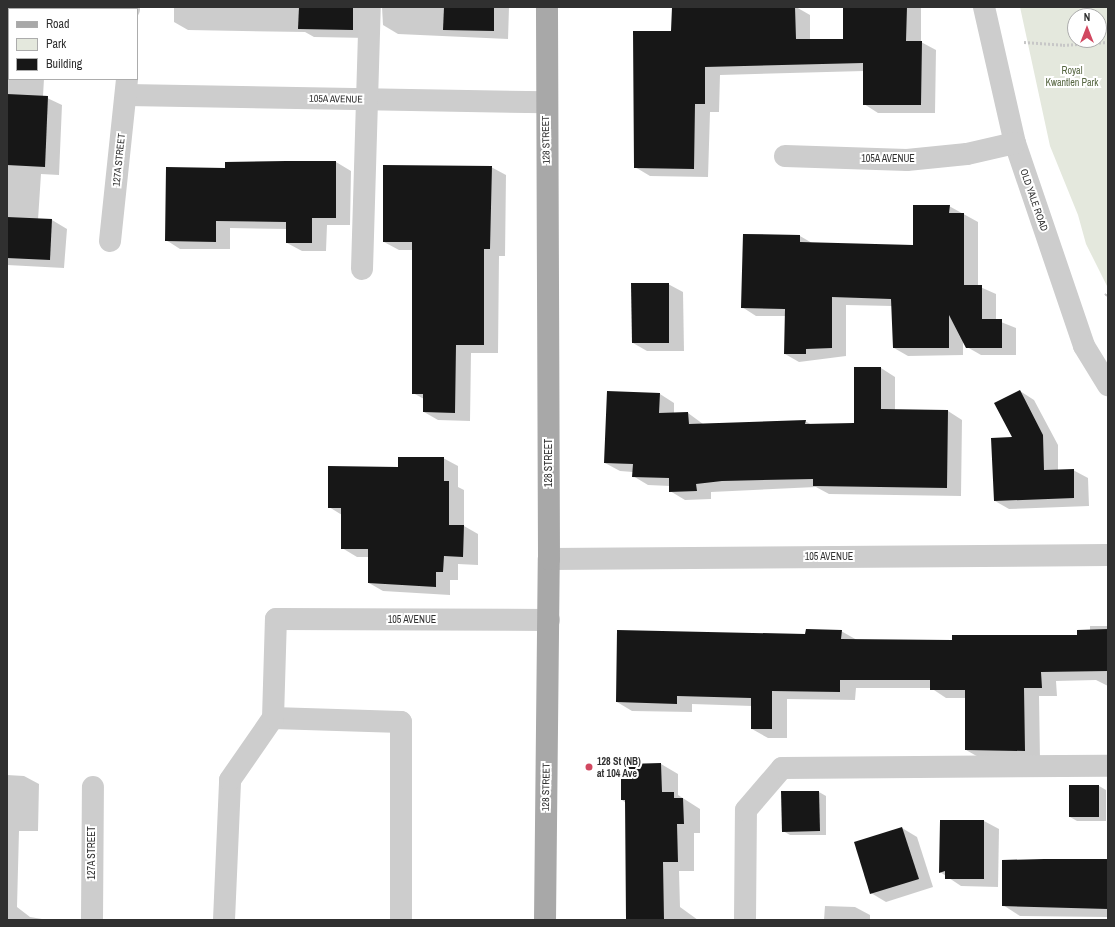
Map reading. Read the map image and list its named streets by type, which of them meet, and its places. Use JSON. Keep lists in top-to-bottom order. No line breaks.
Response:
{"streets":{"main road":["128 STREET"],"street":["105A AVENUE","127A STREET","OLD YALE ROAD","105 AVENUE"]},"crossings":[["105A AVENUE","128 STREET"],["105A AVENUE","127A STREET"],["105A AVENUE","OLD YALE ROAD"],["128 STREET","105 AVENUE"]],"parks":["Royal Kwantlen Park"],"places":["128 St (NB) at 104 Ave"],"legend":["Road","Park","Building"],"north":"top"}
